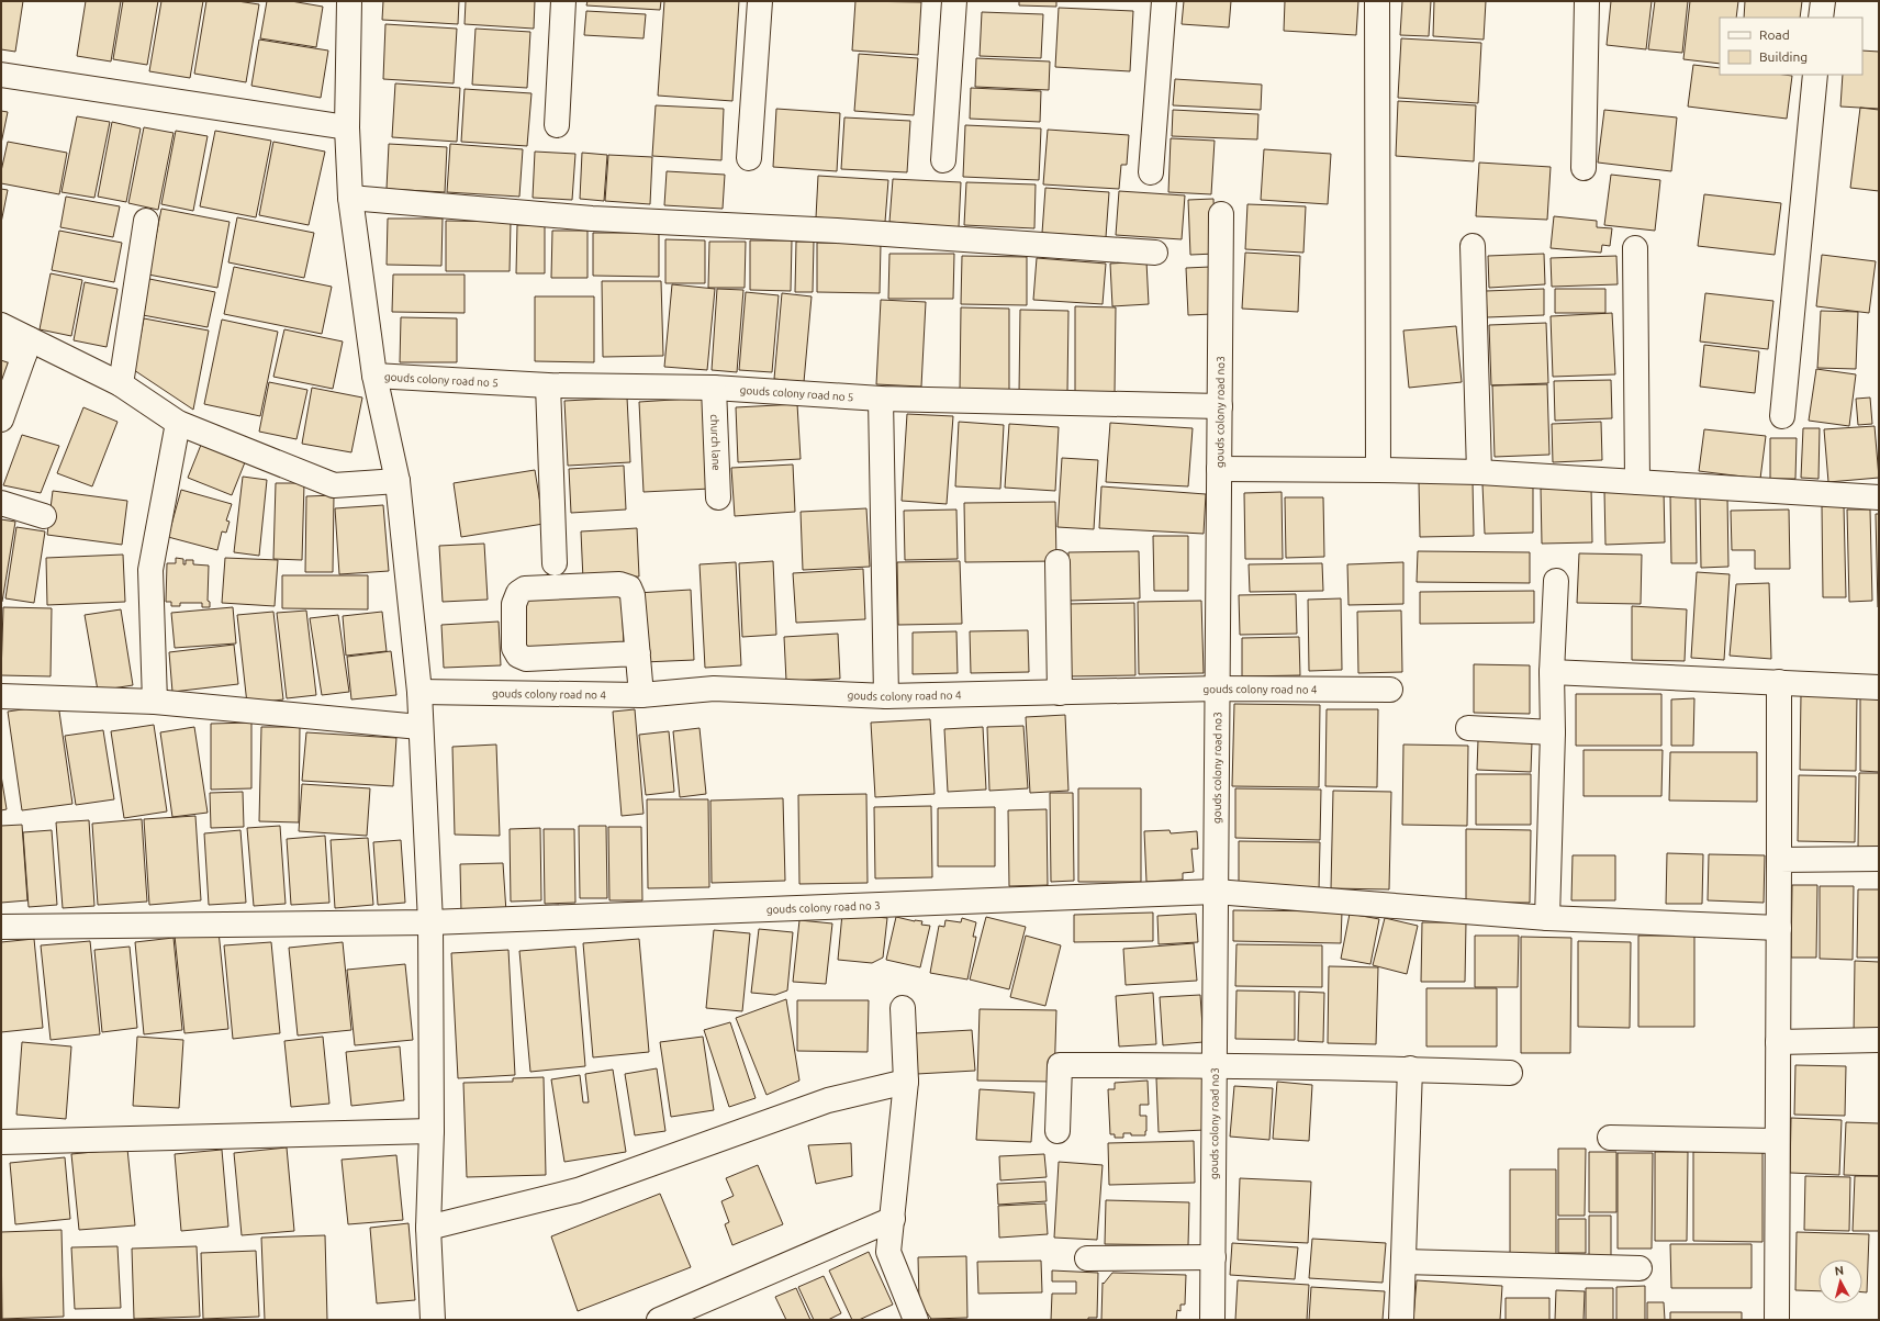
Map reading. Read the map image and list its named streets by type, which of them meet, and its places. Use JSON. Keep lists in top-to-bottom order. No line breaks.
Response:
{"streets":{"street":["gouds colony road no 5","gouds colony road no3","church lane","gouds colony road no 4","gouds colony road no 3"]},"crossings":[["gouds colony road no 5","gouds colony road no3"],["gouds colony road no 5","church lane"],["gouds colony road no3","gouds colony road no 4"],["gouds colony road no3","gouds colony road no 3"]],"legend":["Road","Building"],"north":"top"}
